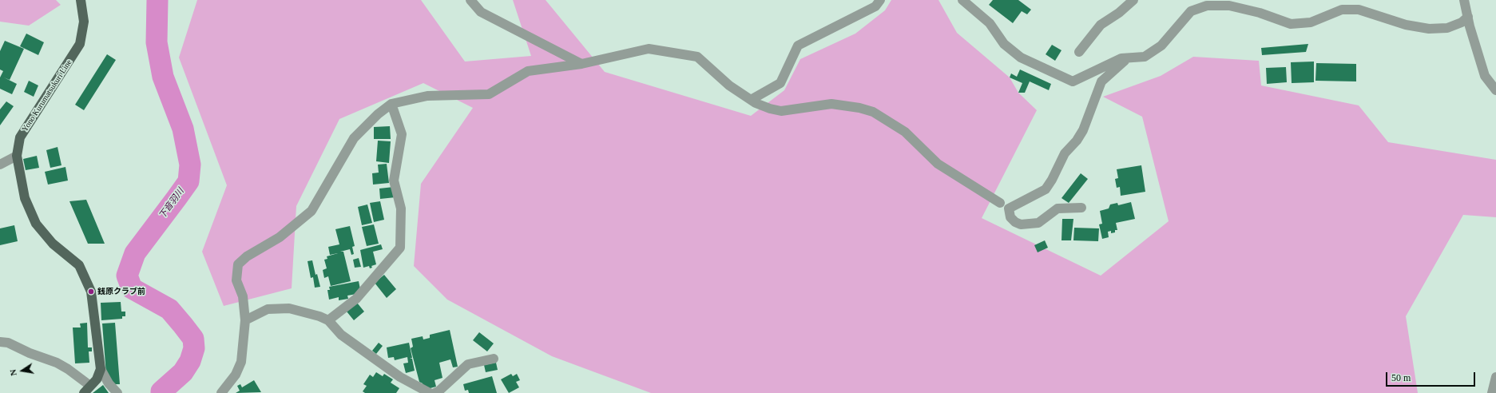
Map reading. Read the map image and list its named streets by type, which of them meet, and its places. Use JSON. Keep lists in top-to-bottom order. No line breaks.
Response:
{"streets":{"main road":["Yono Kurumatsukuri Line"]},"water":["下音羽川"],"places":["銭原クラブ前"],"scale_bar":"50 m","north":"left"}
